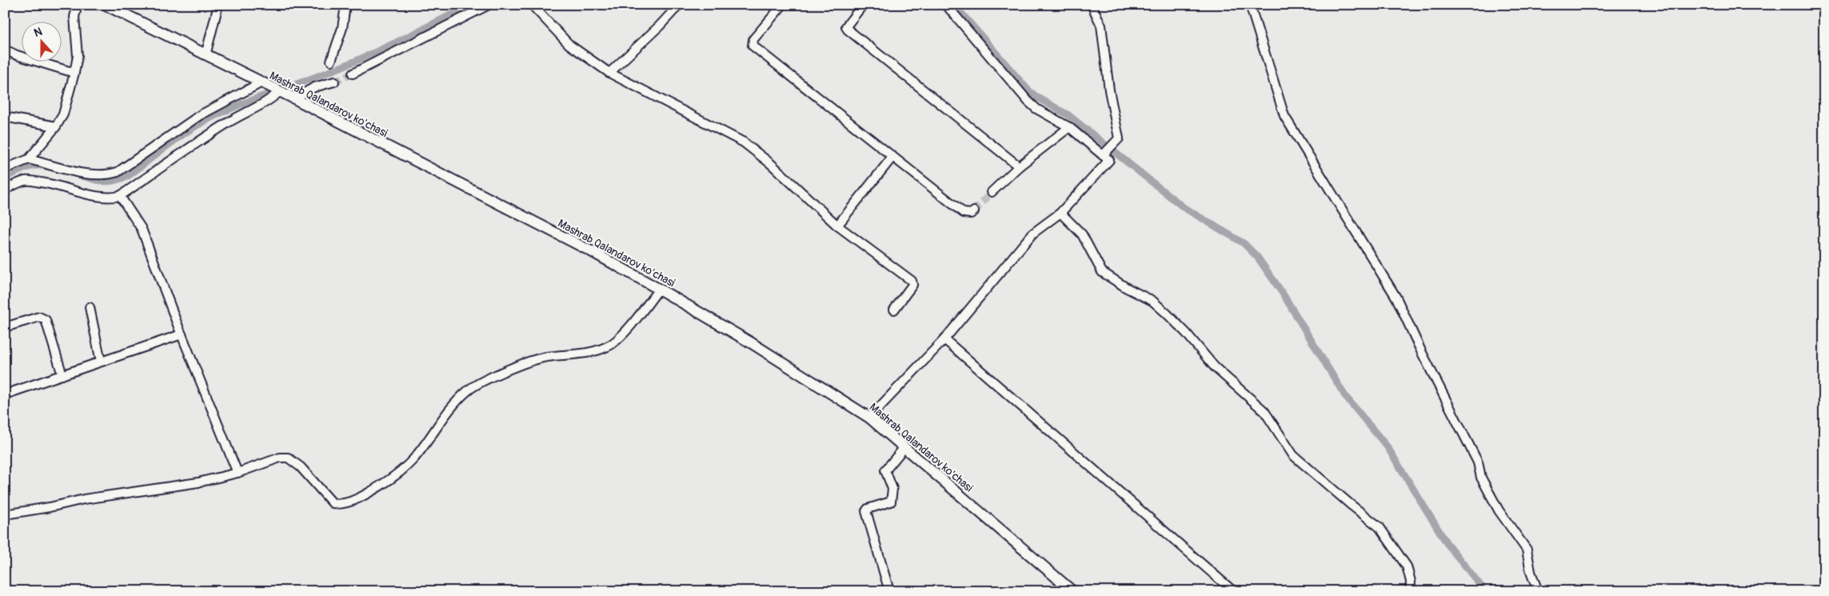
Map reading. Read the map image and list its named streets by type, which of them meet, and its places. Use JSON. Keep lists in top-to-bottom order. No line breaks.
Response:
{"streets":{"main road":["Mashrab Qalandarov ko'chasi"]},"north":"top"}
